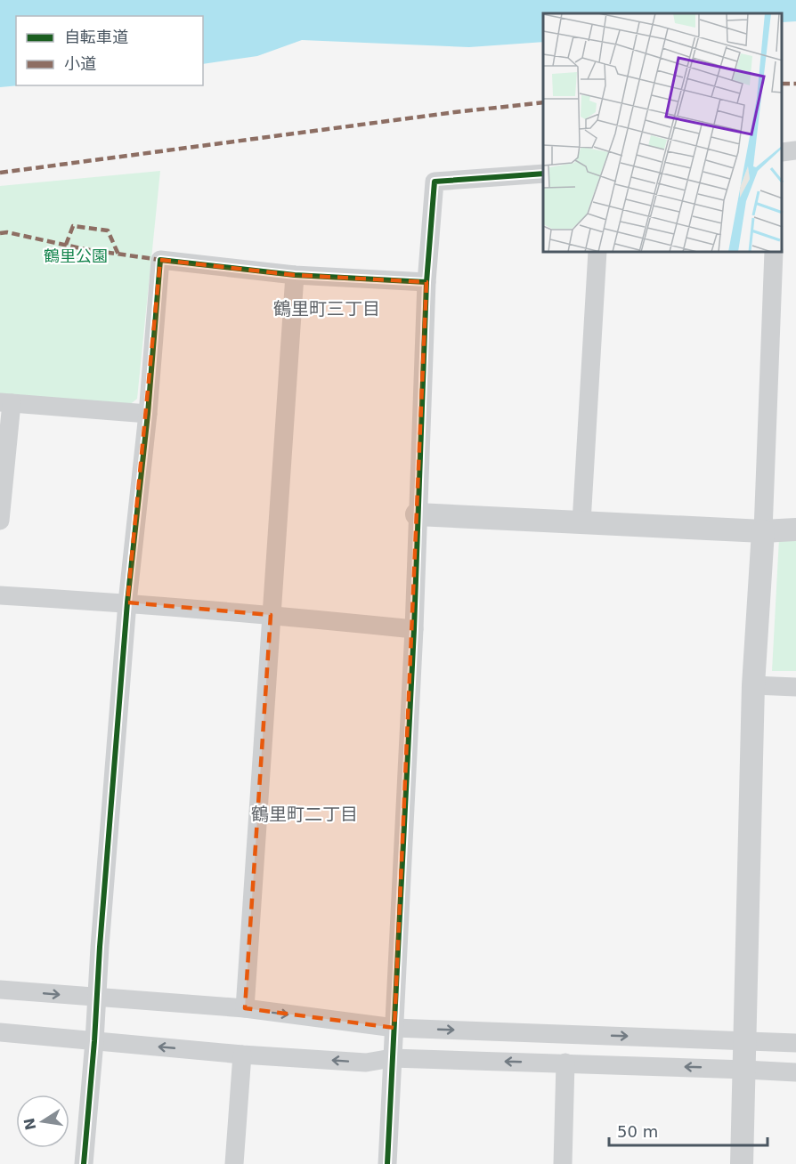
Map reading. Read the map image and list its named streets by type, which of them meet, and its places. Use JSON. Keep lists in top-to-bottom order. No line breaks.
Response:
{"districts":["鶴里町三丁目","鶴里町二丁目"],"parks":["鶴里公園"],"legend":["自転車道","小道"],"scale_bar":"50 m","north":"left"}
